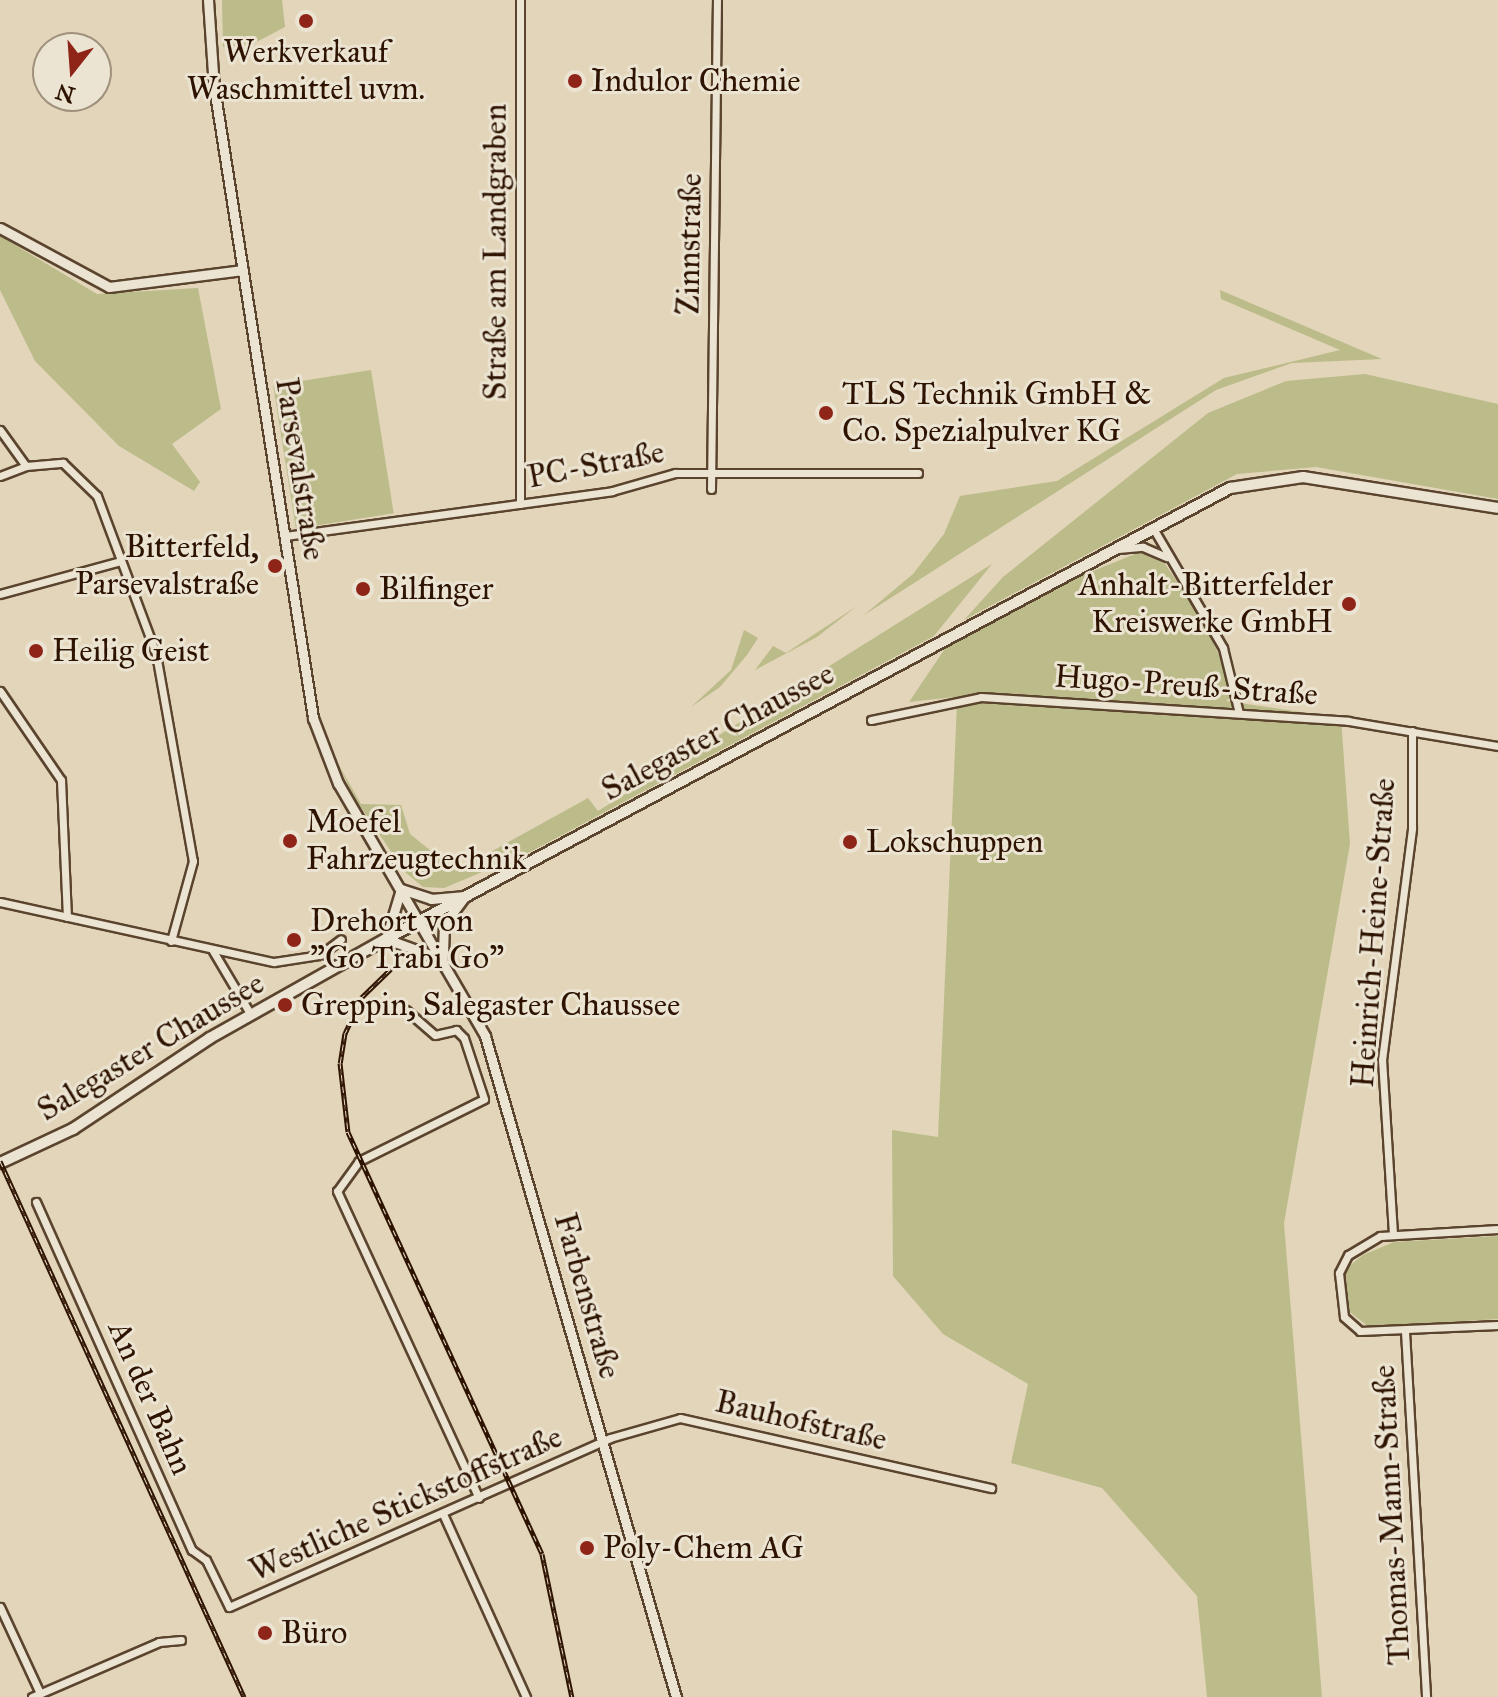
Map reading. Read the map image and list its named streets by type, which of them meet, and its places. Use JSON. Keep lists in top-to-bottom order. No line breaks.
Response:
{"streets":{"main road":["Salegaster Chaussee"],"street":["Zinnstraße","Straße am Landgraben","PC-Straße","Parsevalstraße","Hugo-Preuß-Straße","Heinrich-Heine-Straße","Farbenstraße","An der Bahn","Bauhofstraße","Westliche Stickstoffstraße","Thomas-Mann-Straße"]},"crossings":[["Zinnstraße","PC-Straße"],["Straße am Landgraben","PC-Straße"],["PC-Straße","Parsevalstraße"],["Parsevalstraße","Salegaster Chaussee"],["Parsevalstraße","Farbenstraße"],["Hugo-Preuß-Straße","Heinrich-Heine-Straße"],["Salegaster Chaussee","Farbenstraße"],["Farbenstraße","Bauhofstraße"],["Farbenstraße","Westliche Stickstoffstraße"],["An der Bahn","Westliche Stickstoffstraße"],["Bauhofstraße","Westliche Stickstoffstraße"]],"places":["Werkverkauf Waschmittel uvm.","Indulor Chemie","TLS Technik GmbH & Co. Spezialpulver KG","Bitterfeld, Parsevalstraße","Bilfinger","Anhalt-Bitterfelder Kreiswerke GmbH","Heilig Geist","Moefel Fahrzeugtechnik","Lokschuppen","Drehort von \"Go Trabi Go\"","Greppin, Salegaster Chaussee","Poly-Chem AG","Büro"],"north":"bottom"}
